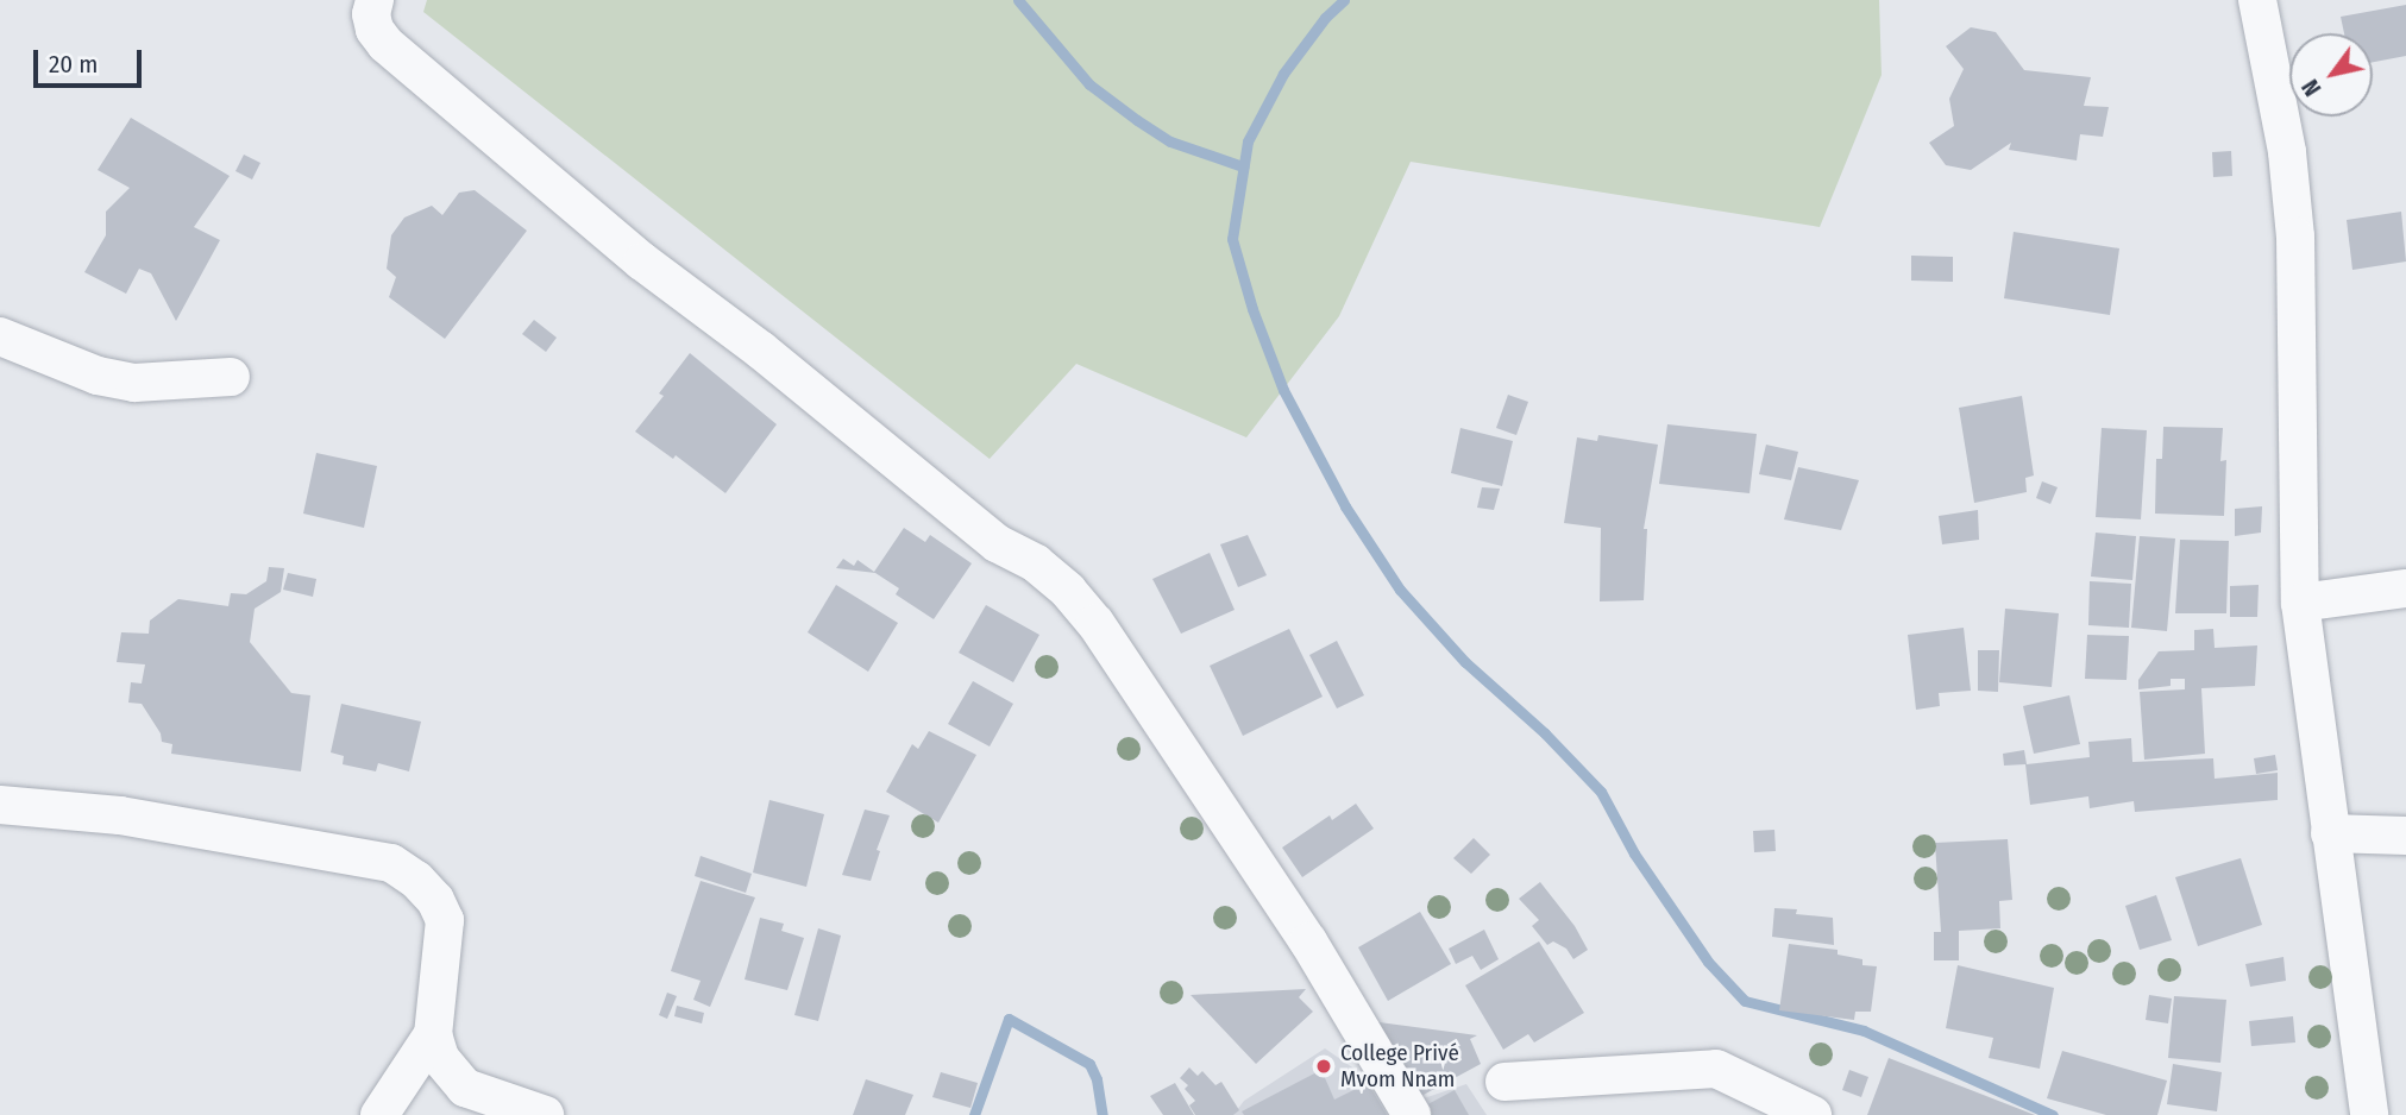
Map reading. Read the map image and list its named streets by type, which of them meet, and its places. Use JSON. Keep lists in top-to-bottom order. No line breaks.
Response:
{"places":["College Privé Mvom Nnam"],"scale_bar":"20 m","north":"bottom left"}
